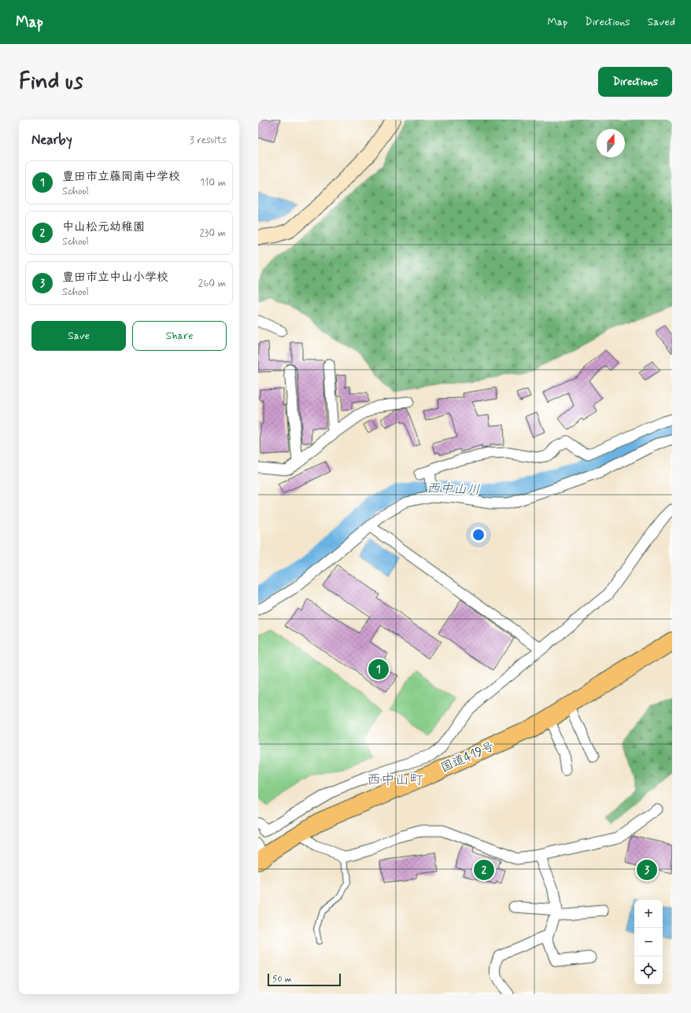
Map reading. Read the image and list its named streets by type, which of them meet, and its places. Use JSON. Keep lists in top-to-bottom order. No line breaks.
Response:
{"streets":{"highway":["国道419号"]},"districts":["西中山町"],"water":["西中山川"],"scale_bar":"50 m","north":"top","page":{"header":"Map","nav":["Map","Directions","Saved"],"buttons":["Directions",["Save","Share"]],"title":"Find us","heading":["Nearby","3 results"],"list":[{"mark":"1","name":"豊田市立藤岡南中学校","note":"School","value":"110 m"},{"mark":"2","name":"中山松元幼稚園","note":"School","value":"230 m"},{"mark":"3","name":"豊田市立中山小学校","note":"School","value":"260 m"}],"pins":["1","2","3"],"map_buttons":["+","−"],"scale":"50 m"}}
